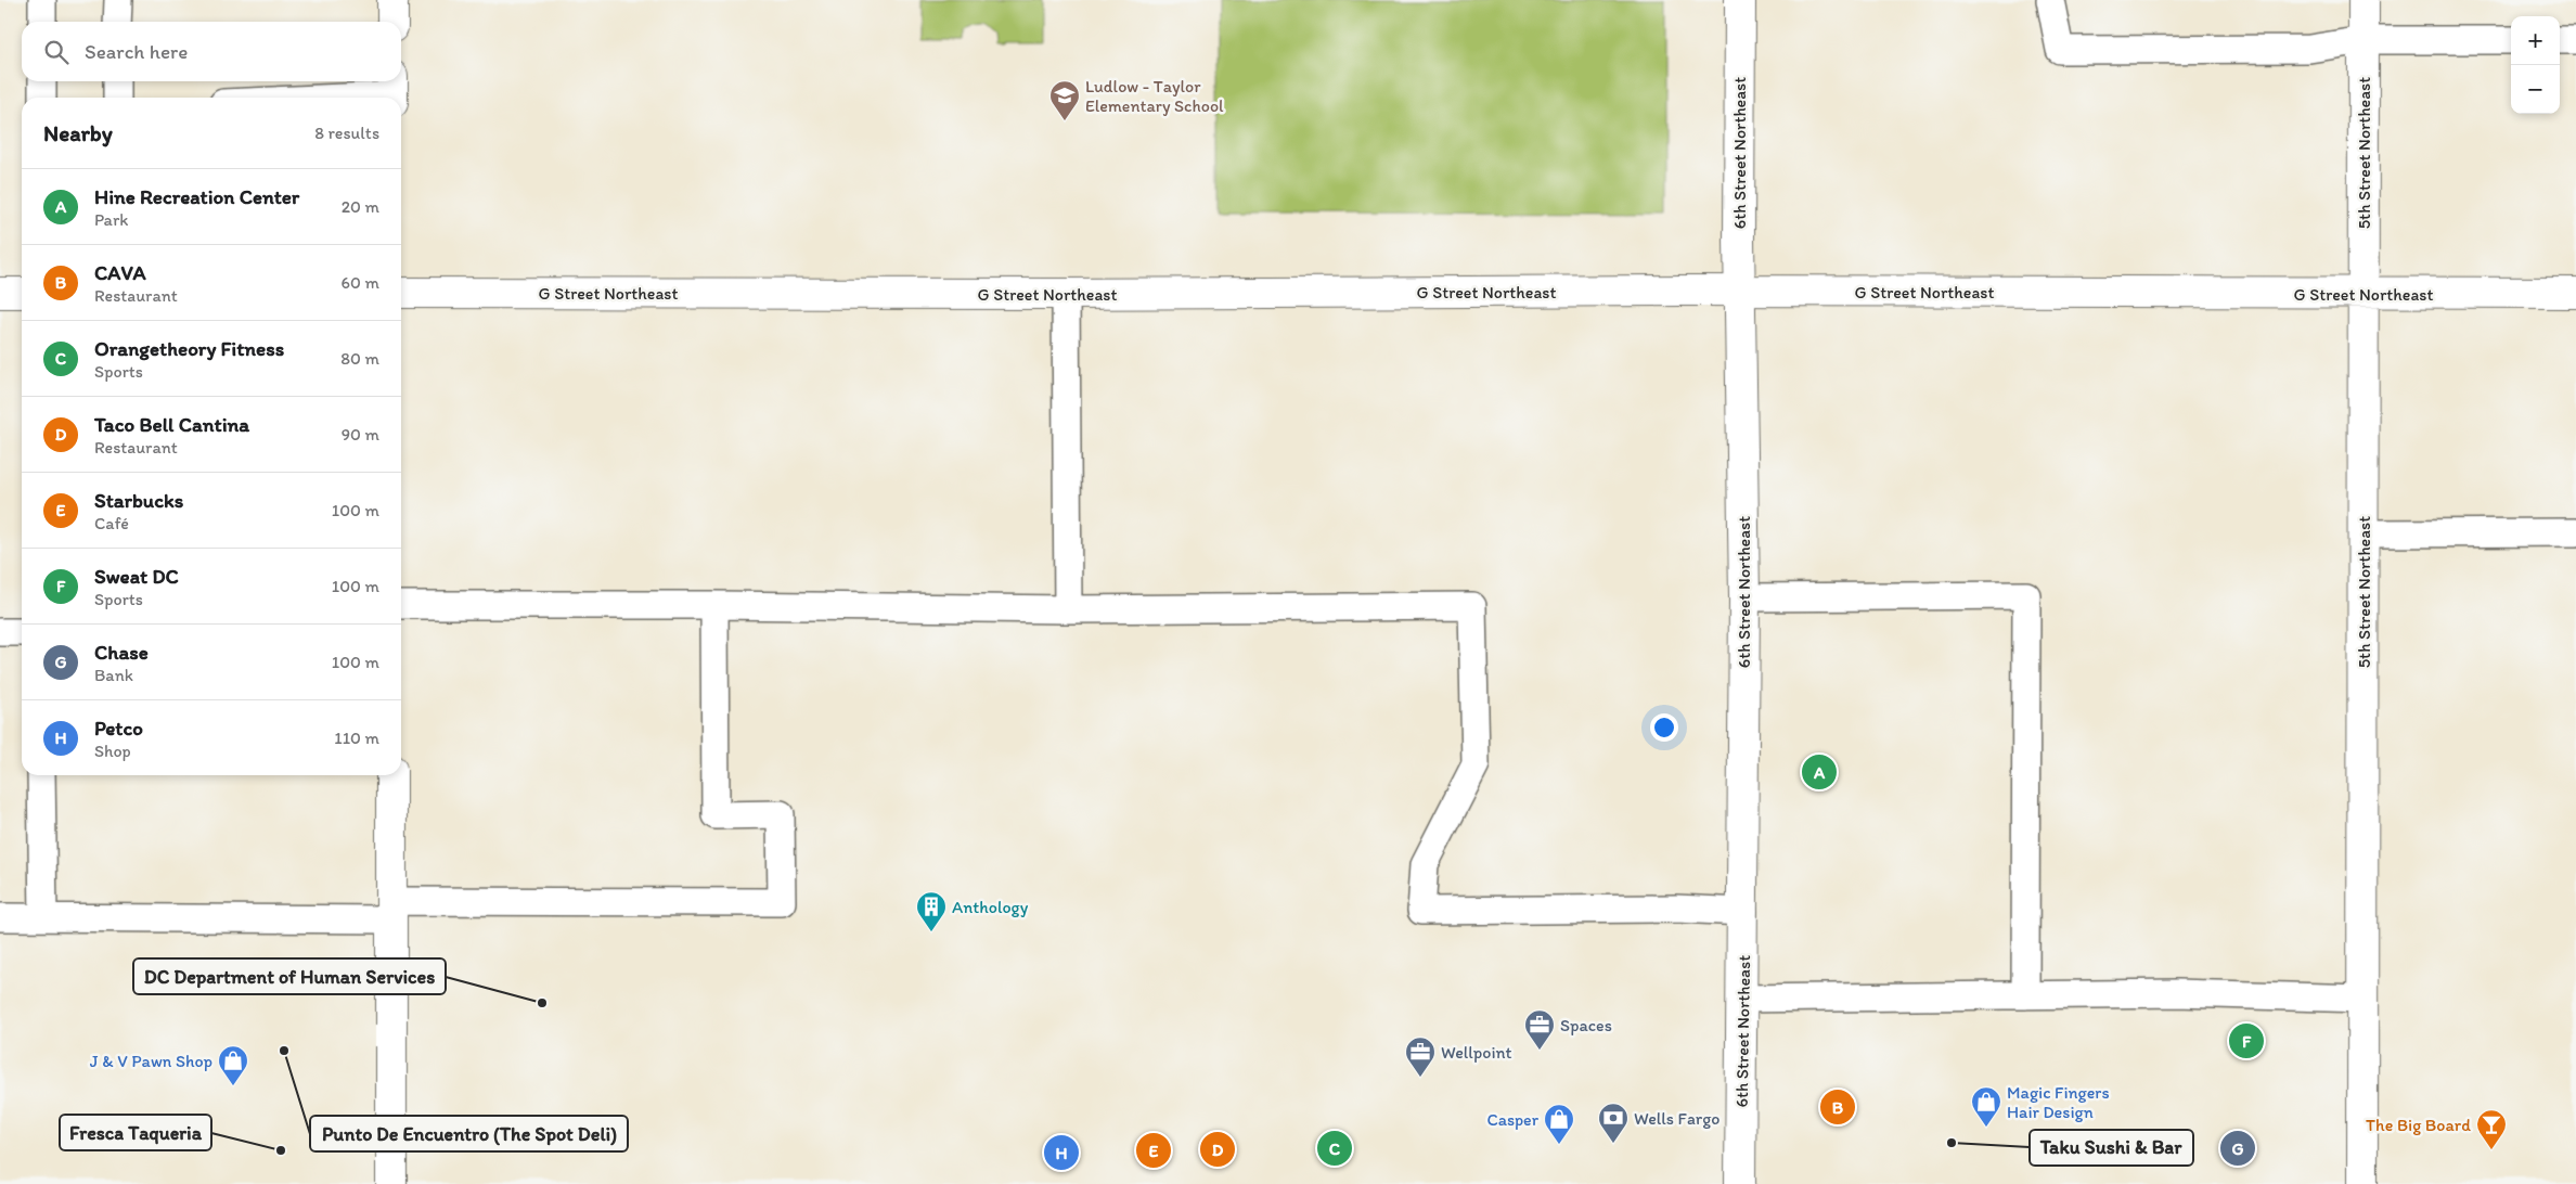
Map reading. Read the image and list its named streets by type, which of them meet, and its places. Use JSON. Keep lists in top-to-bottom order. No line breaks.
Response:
{"streets":{"street":["6th Street Northeast","5th Street Northeast","G Street Northeast"]},"crossings":[["6th Street Northeast","G Street Northeast"],["5th Street Northeast","G Street Northeast"]],"places":{"school or university":["Ludlow - Taylor Elementary School"],"building":["Anthology"],"other":["DC Department of Human Services","Punto De Encuentro (The Spot Deli)","Taku Sushi & Bar","Fresca Taqueria"],"office":["Spaces","Wellpoint"],"shop":["J & V Pawn Shop","Magic Fingers Hair Design","Casper"],"bank":["Wells Fargo"],"bar":["The Big Board"]},"page":{"map_buttons":["+","−"],"search":"Search here","heading":["Nearby","8 results"],"list":[{"mark":"A","name":"Hine Recreation Center","note":"Park","value":"20 m"},{"mark":"B","name":"CAVA","note":"Restaurant","value":"60 m"},{"mark":"C","name":"Orangetheory Fitness","note":"Sports","value":"80 m"},{"mark":"D","name":"Taco Bell Cantina","note":"Restaurant","value":"90 m"},{"mark":"E","name":"Starbucks","note":"Café","value":"100 m"},{"mark":"F","name":"Sweat DC","note":"Sports","value":"100 m"},{"mark":"G","name":"Chase","note":"Bank","value":"100 m"},{"mark":"H","name":"Petco","note":"Shop","value":"110 m"}],"pins":["A","F","B","C","G","D","E","H"]}}
